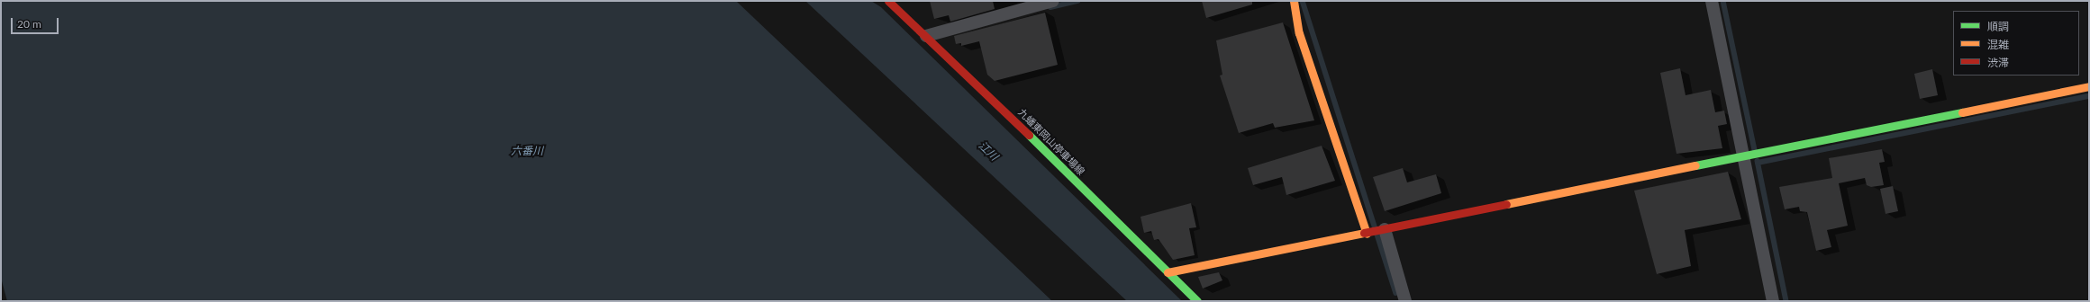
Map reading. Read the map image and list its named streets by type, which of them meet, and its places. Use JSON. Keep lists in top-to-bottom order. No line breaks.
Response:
{"streets":{"street":["九蟠東岡山停車場線"]},"water":["六番川","江川"],"legend":["順調","混雑","渋滞"],"scale_bar":"20 m"}
